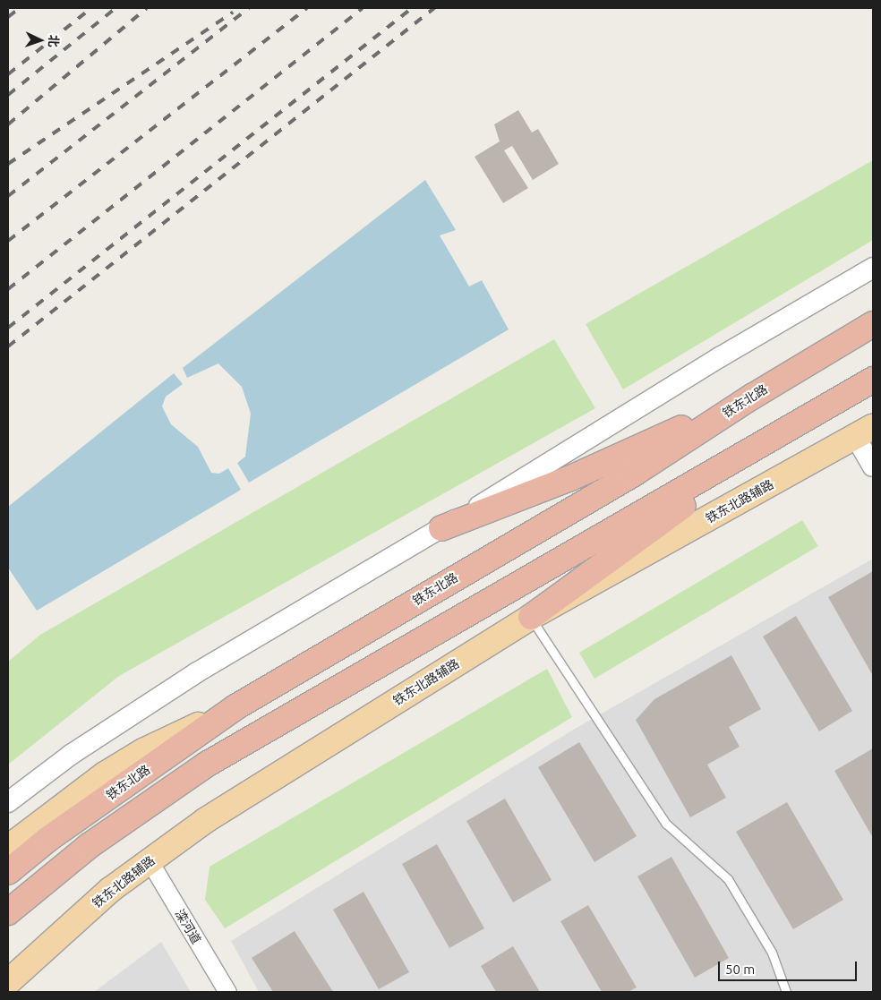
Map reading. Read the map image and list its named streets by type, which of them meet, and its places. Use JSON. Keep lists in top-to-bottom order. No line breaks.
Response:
{"streets":{"highway":["铁东北路"],"main road":["铁东北路辅路"],"street":["滦河道"]},"crossings":[["铁东北路辅路","滦河道"]],"scale_bar":"50 m","north":"right"}
